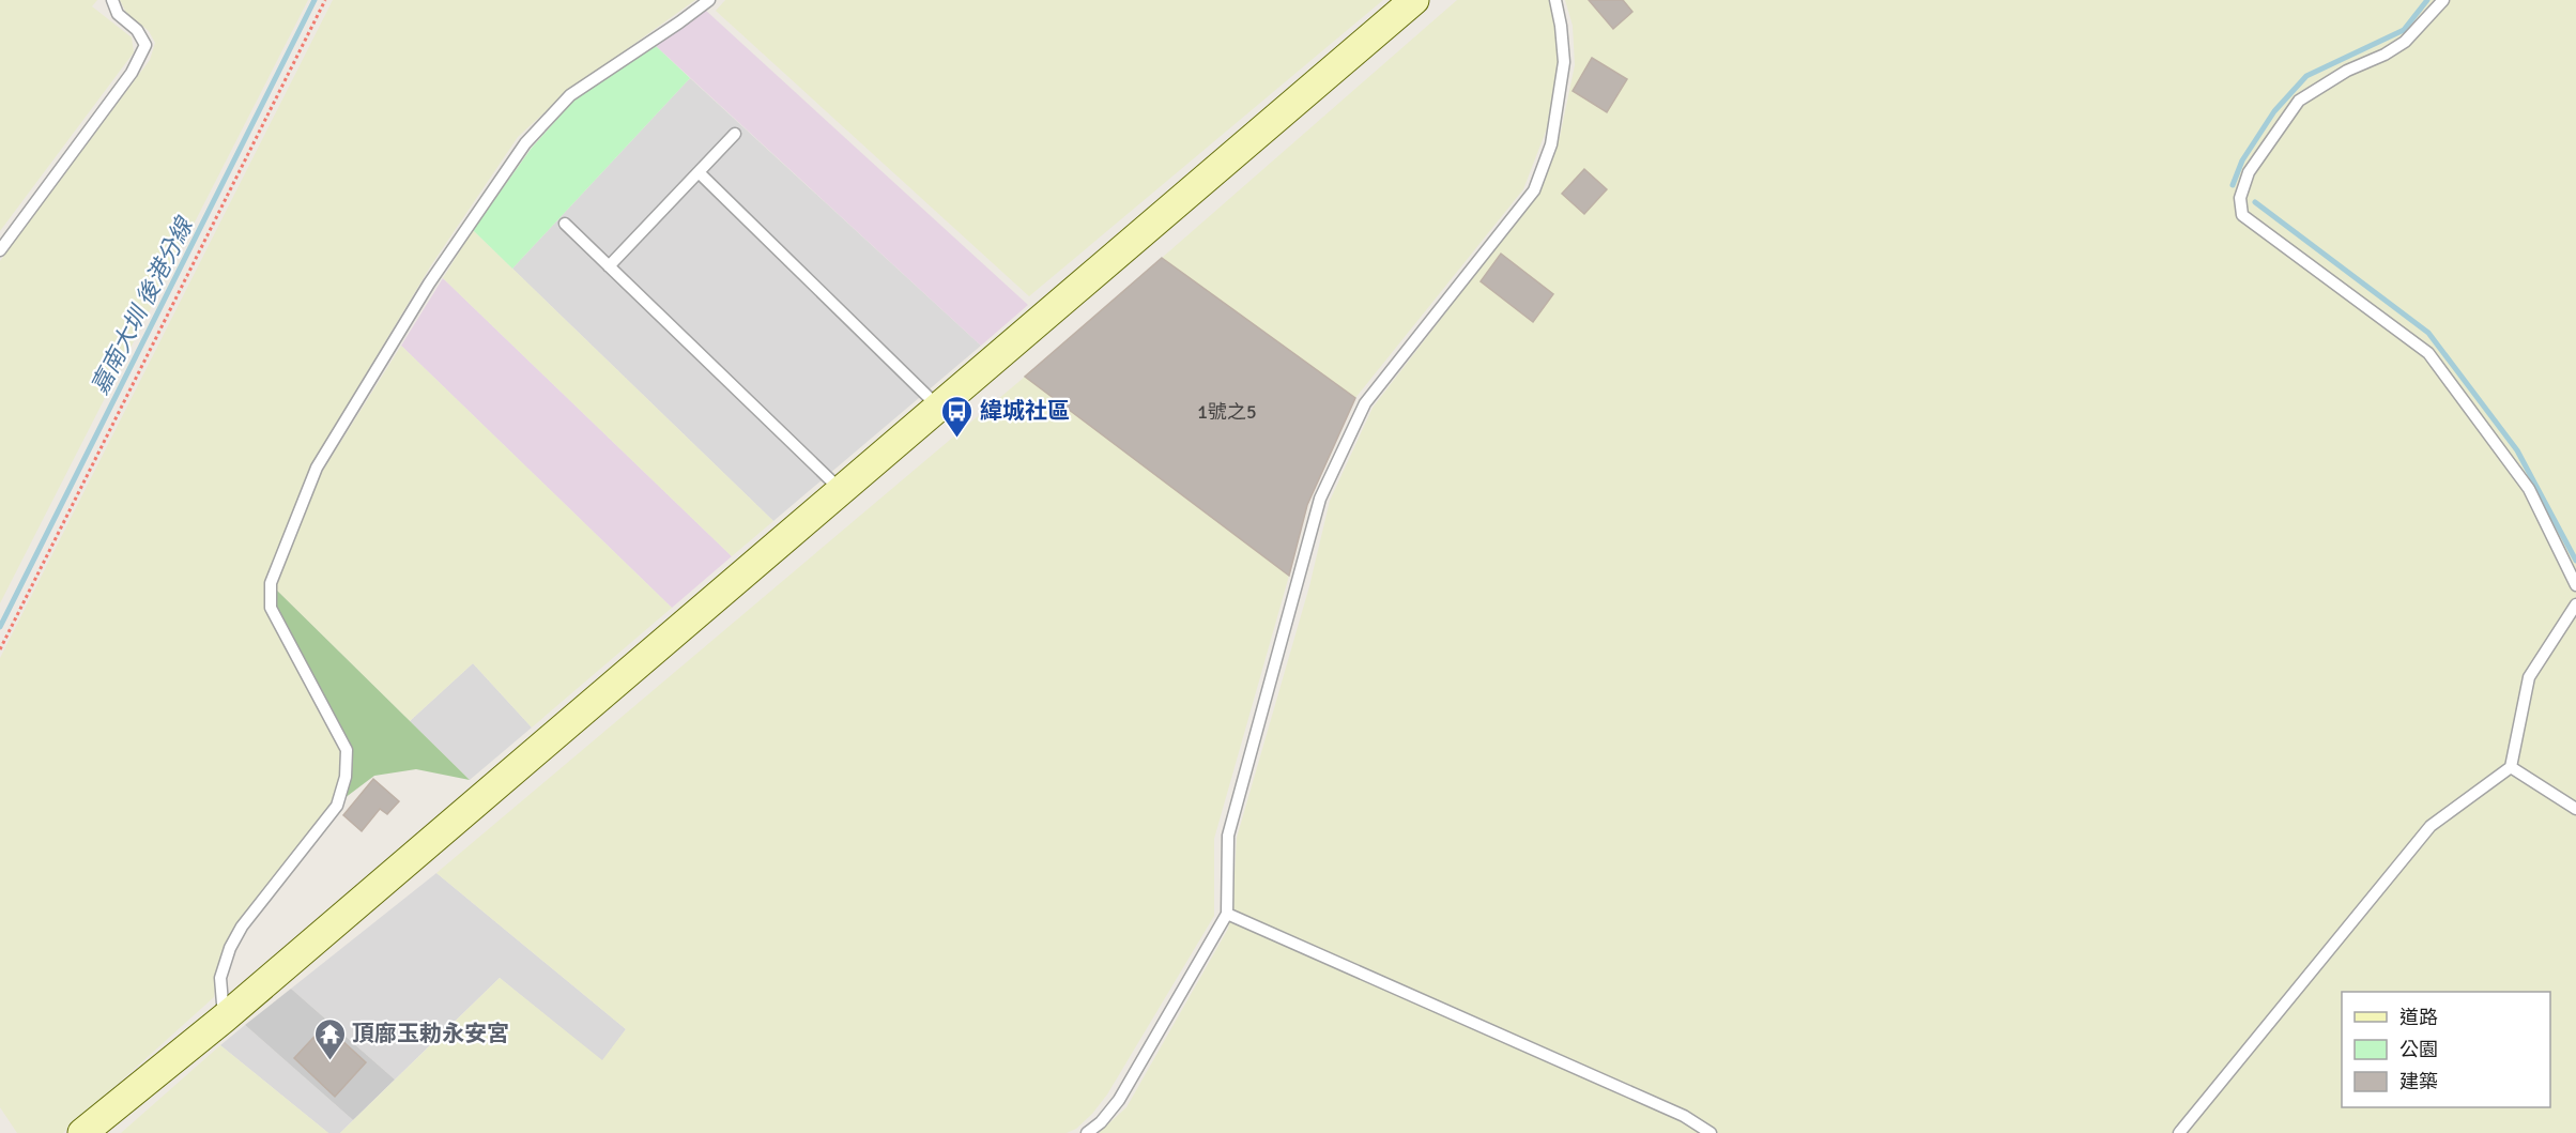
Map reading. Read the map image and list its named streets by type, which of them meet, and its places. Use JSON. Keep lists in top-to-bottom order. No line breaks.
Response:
{"water":["嘉南大圳 後港分線"],"places":{"bus stop":["緯城社區"],"temple":["頂廍玉勅永安宮"]},"house_numbers":["1號之5"],"legend":["道路","公園","建築"]}
